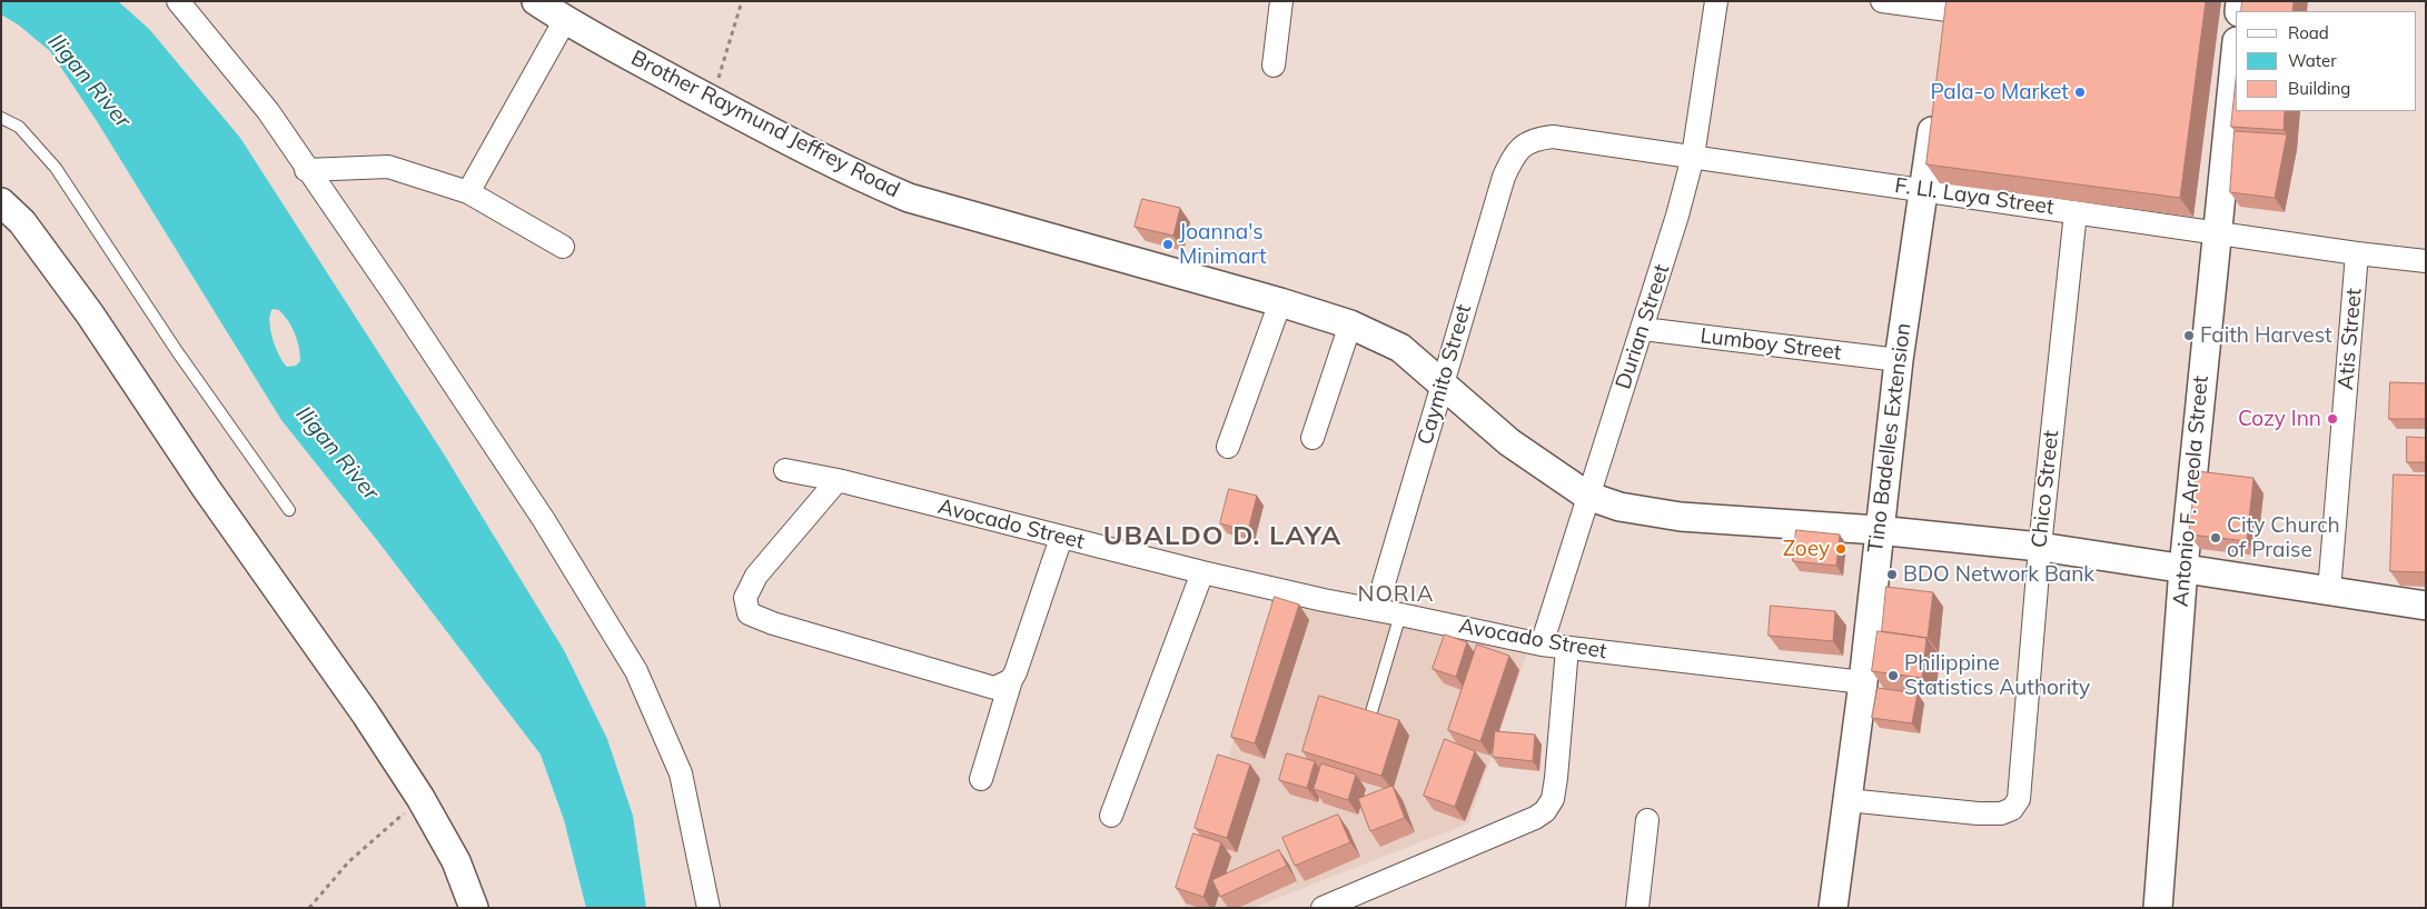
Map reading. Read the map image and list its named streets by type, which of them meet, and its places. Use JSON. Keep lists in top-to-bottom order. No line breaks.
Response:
{"streets":{"street":["Brother Raymund Jeffrey Road","F. Ll. Laya Street","Durian Street","Atis Street","Lumboy Street","Caymito Street","Tino Badelles Extension","Chico Street","Antonio F. Areola Street","Avocado Street"]},"crossings":[["Brother Raymund Jeffrey Road","Durian Street"],["Brother Raymund Jeffrey Road","Atis Street"],["Brother Raymund Jeffrey Road","Caymito Street"],["Brother Raymund Jeffrey Road","Tino Badelles Extension"],["Brother Raymund Jeffrey Road","Chico Street"],["Brother Raymund Jeffrey Road","Antonio F. Areola Street"],["F. Ll. Laya Street","Durian Street"],["F. Ll. Laya Street","Atis Street"],["F. Ll. Laya Street","Caymito Street"],["F. Ll. Laya Street","Tino Badelles Extension"],["F. Ll. Laya Street","Chico Street"],["F. Ll. Laya Street","Antonio F. Areola Street"],["Durian Street","Lumboy Street"],["Durian Street","Avocado Street"],["Lumboy Street","Tino Badelles Extension"],["Caymito Street","Avocado Street"],["Tino Badelles Extension","Chico Street"],["Tino Badelles Extension","Avocado Street"]],"districts":["UBALDO D. LAYA","NORIA"],"water":["Iligan River"],"places":["Pala-o Market","Joanna's Minimart","Faith Harvest","Cozy Inn","City Church of Praise","Zoey","BDO Network Bank","Philippine Statistics Authority"],"legend":["Road","Water","Building"]}
